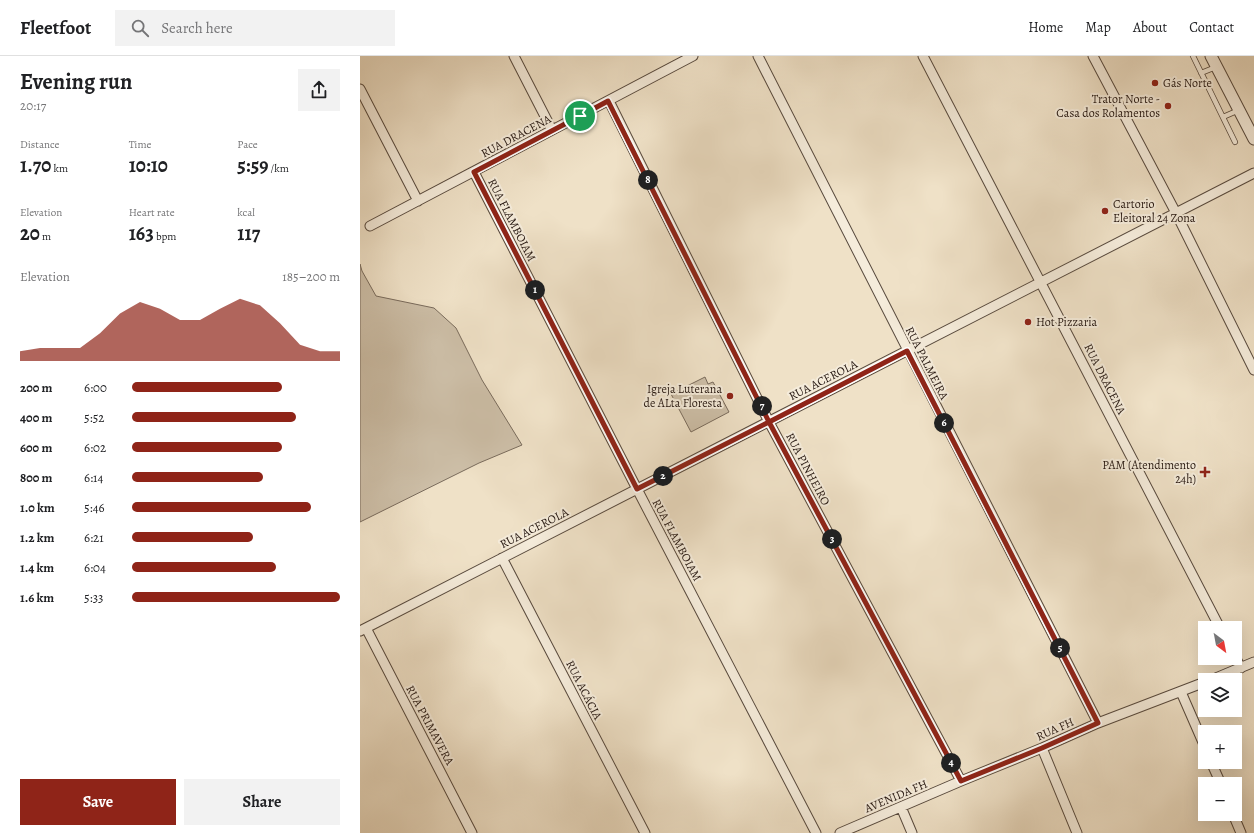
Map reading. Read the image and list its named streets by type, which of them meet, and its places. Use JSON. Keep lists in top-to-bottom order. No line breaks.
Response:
{"streets":{"street":["RUA DRACENA","RUA FLAMBOIAM","RUA PALMEIRA","RUA ACEROLA","RUA PINHEIRO","RUA ACÁCIA","RUA PRIMAVERA","RUA FH","AVENIDA FH"]},"crossings":[["RUA DRACENA","RUA FLAMBOIAM"],["RUA DRACENA","RUA ACEROLA"],["RUA DRACENA","RUA PINHEIRO"],["RUA FLAMBOIAM","RUA ACEROLA"],["RUA PALMEIRA","RUA ACEROLA"],["RUA PALMEIRA","RUA FH"],["RUA ACEROLA","RUA PINHEIRO"],["RUA ACEROLA","RUA ACÁCIA"],["RUA ACEROLA","RUA PRIMAVERA"],["RUA PINHEIRO","RUA FH"],["RUA PINHEIRO","AVENIDA FH"],["RUA FH","AVENIDA FH"]],"places":{"other":["Gás Norte","Trator Norte - Casa dos Rolamentos","Cartorio Eleitoral 24 Zona","Hot Pizzaria","Igreja Luterana de ALta Floresta"],"health":["PAM (Atendimento 24h)"]},"north":"bottom right","page":{"header":"Fleetfoot","search":"Search here","nav":["Home","Map","About","Contact"],"heading":["Evening run","20:17"],"stats":[["Distance","1.70 km"],["Time","10:10"],["Pace","5:59 /km"],["Elevation","20 m"],["Heart rate","163 bpm"],["kcal","117"]],"pins":["8","1","7","6","2","3","5","4"],"chart":["Elevation","185–200 m"],"list":[{"name":"200 m","note":"6:00"},{"name":"400 m","note":"5:52"},{"name":"600 m","note":"6:02"},{"name":"800 m","note":"6:14"},{"name":"1.0 km","note":"5:46"},{"name":"1.2 km","note":"6:21"},{"name":"1.4 km","note":"6:04"},{"name":"1.6 km","note":"5:33"}],"map_buttons":["+","−"],"buttons":["Save","Share"]}}
